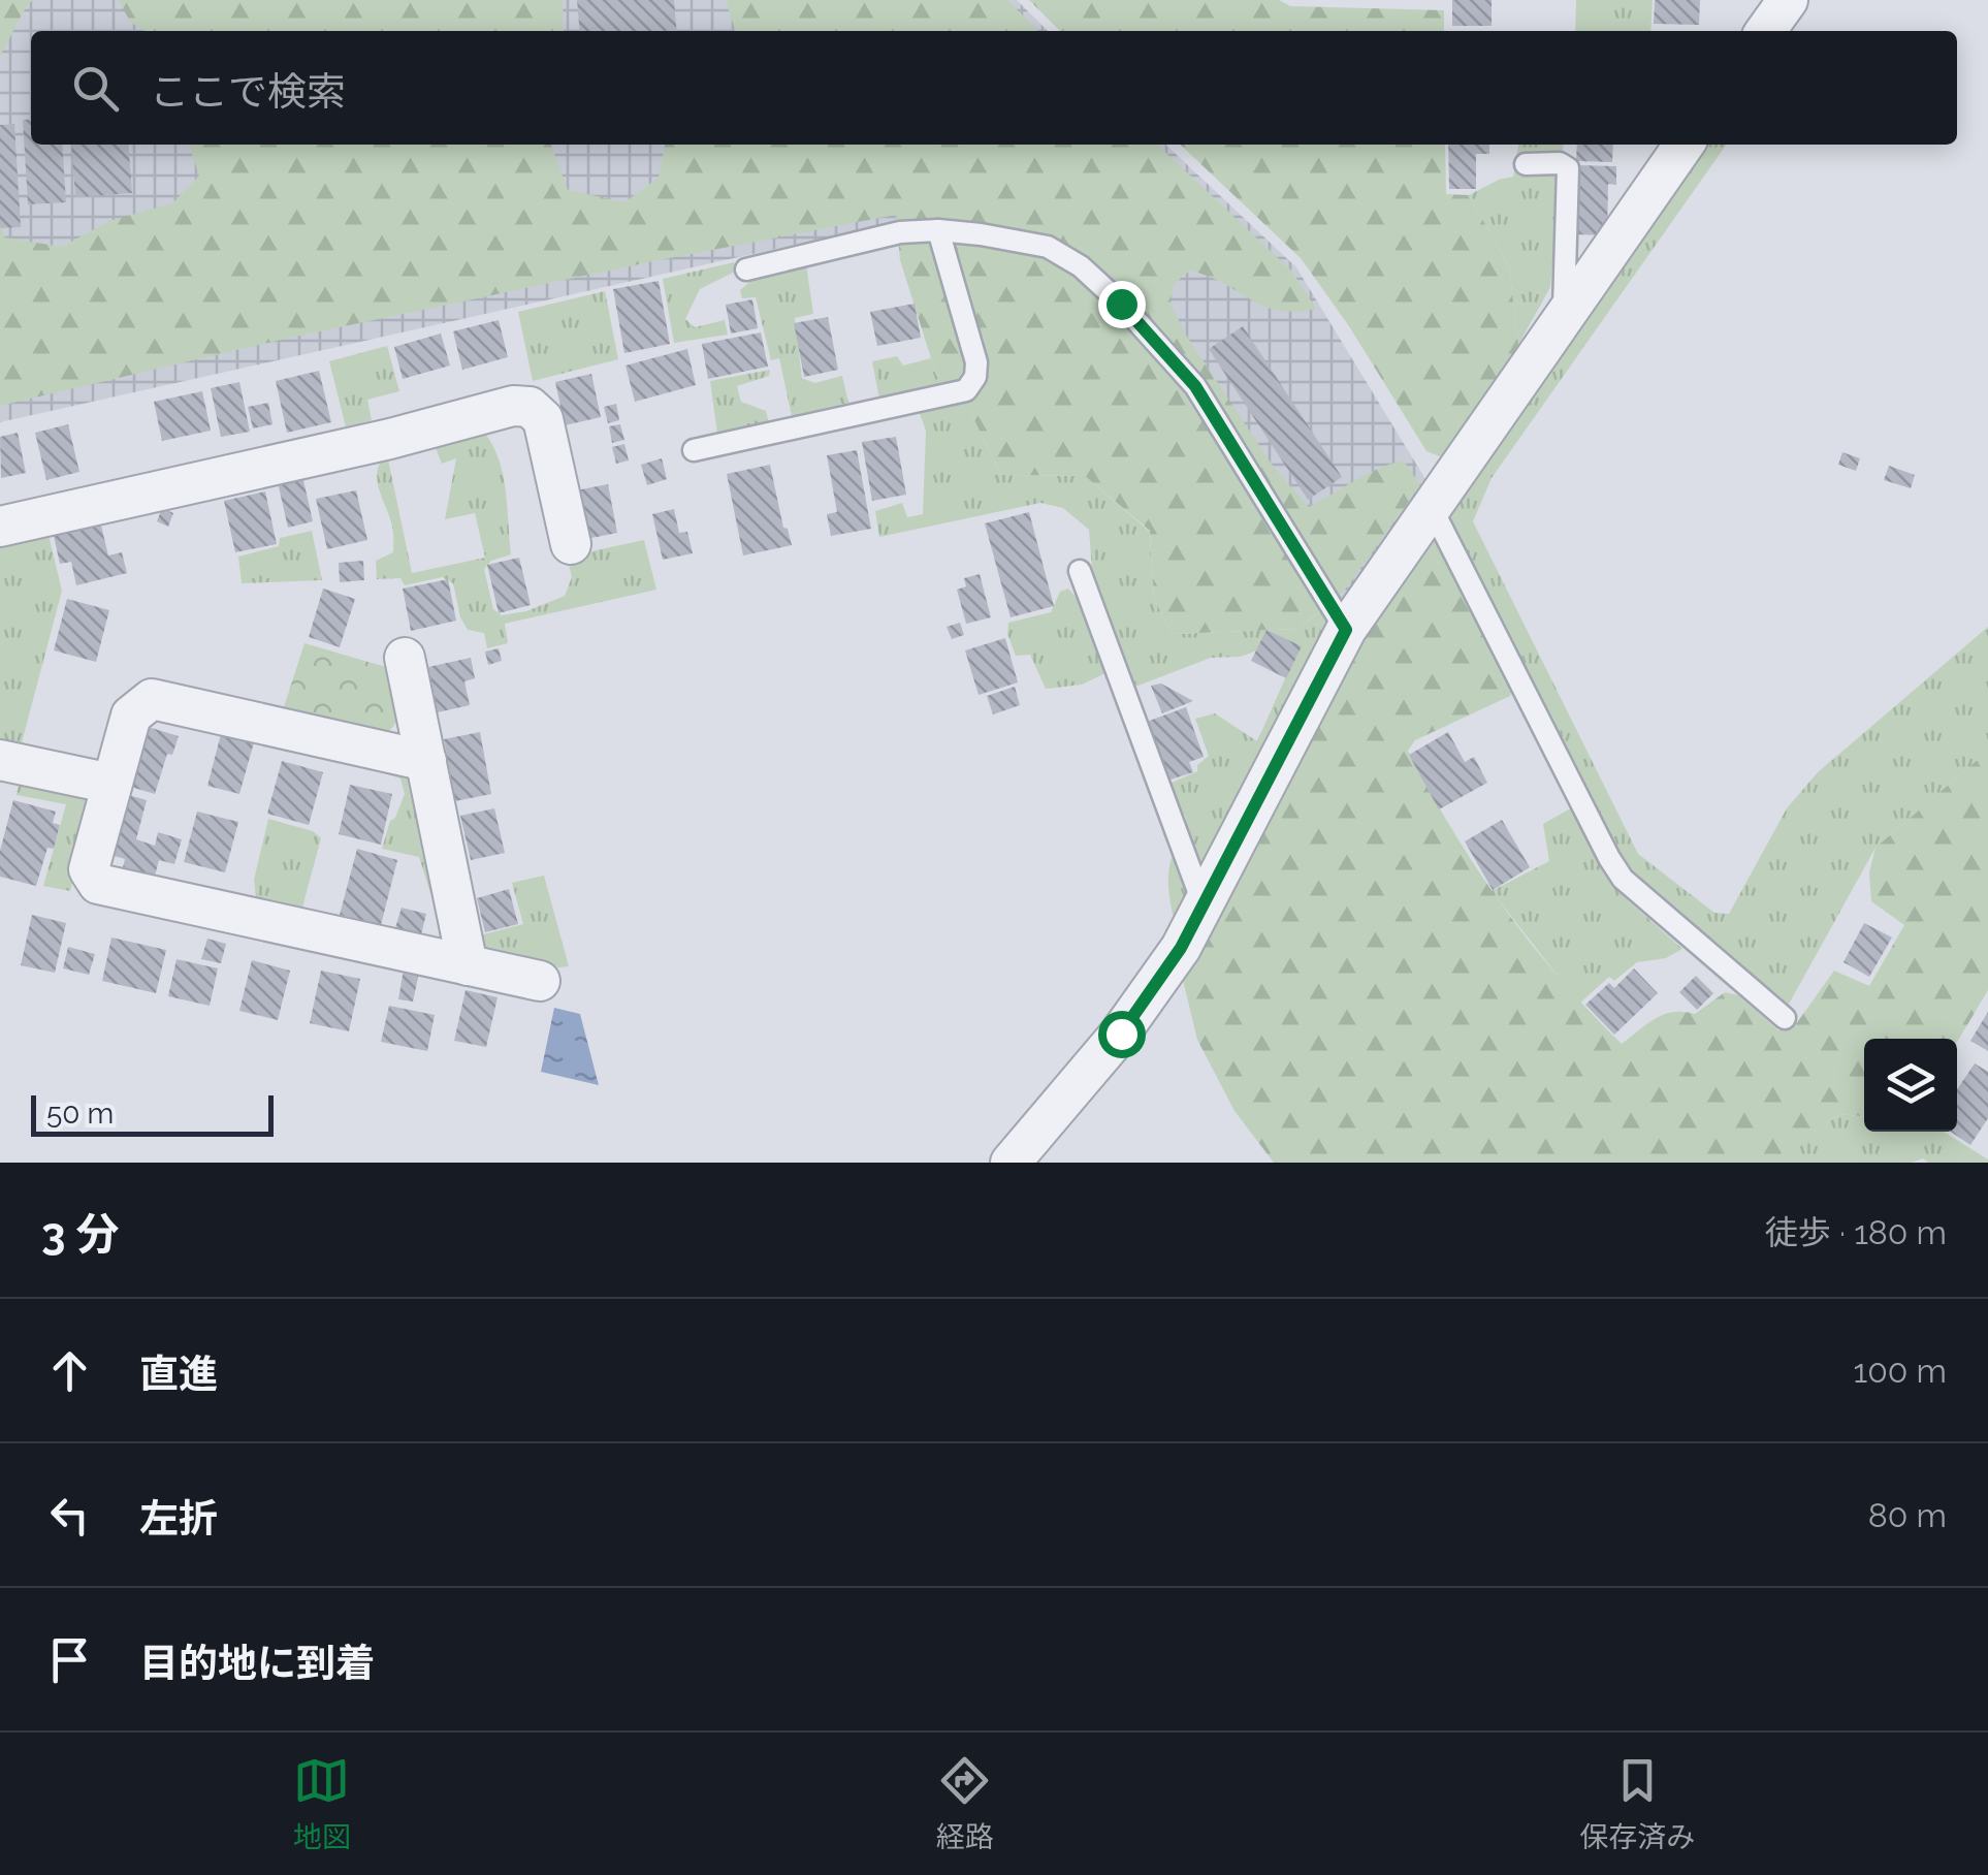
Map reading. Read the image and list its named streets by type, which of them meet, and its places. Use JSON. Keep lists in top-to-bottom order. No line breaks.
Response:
{"scale_bar":"50 m","page":{"search":"ここで検索","scale":"50 m","heading":["3 分","徒歩 · 180 m"],"list":[["直進","100 m"],["左折","80 m"],"目的地に到着"],"nav":["地図","経路","保存済み"]}}
